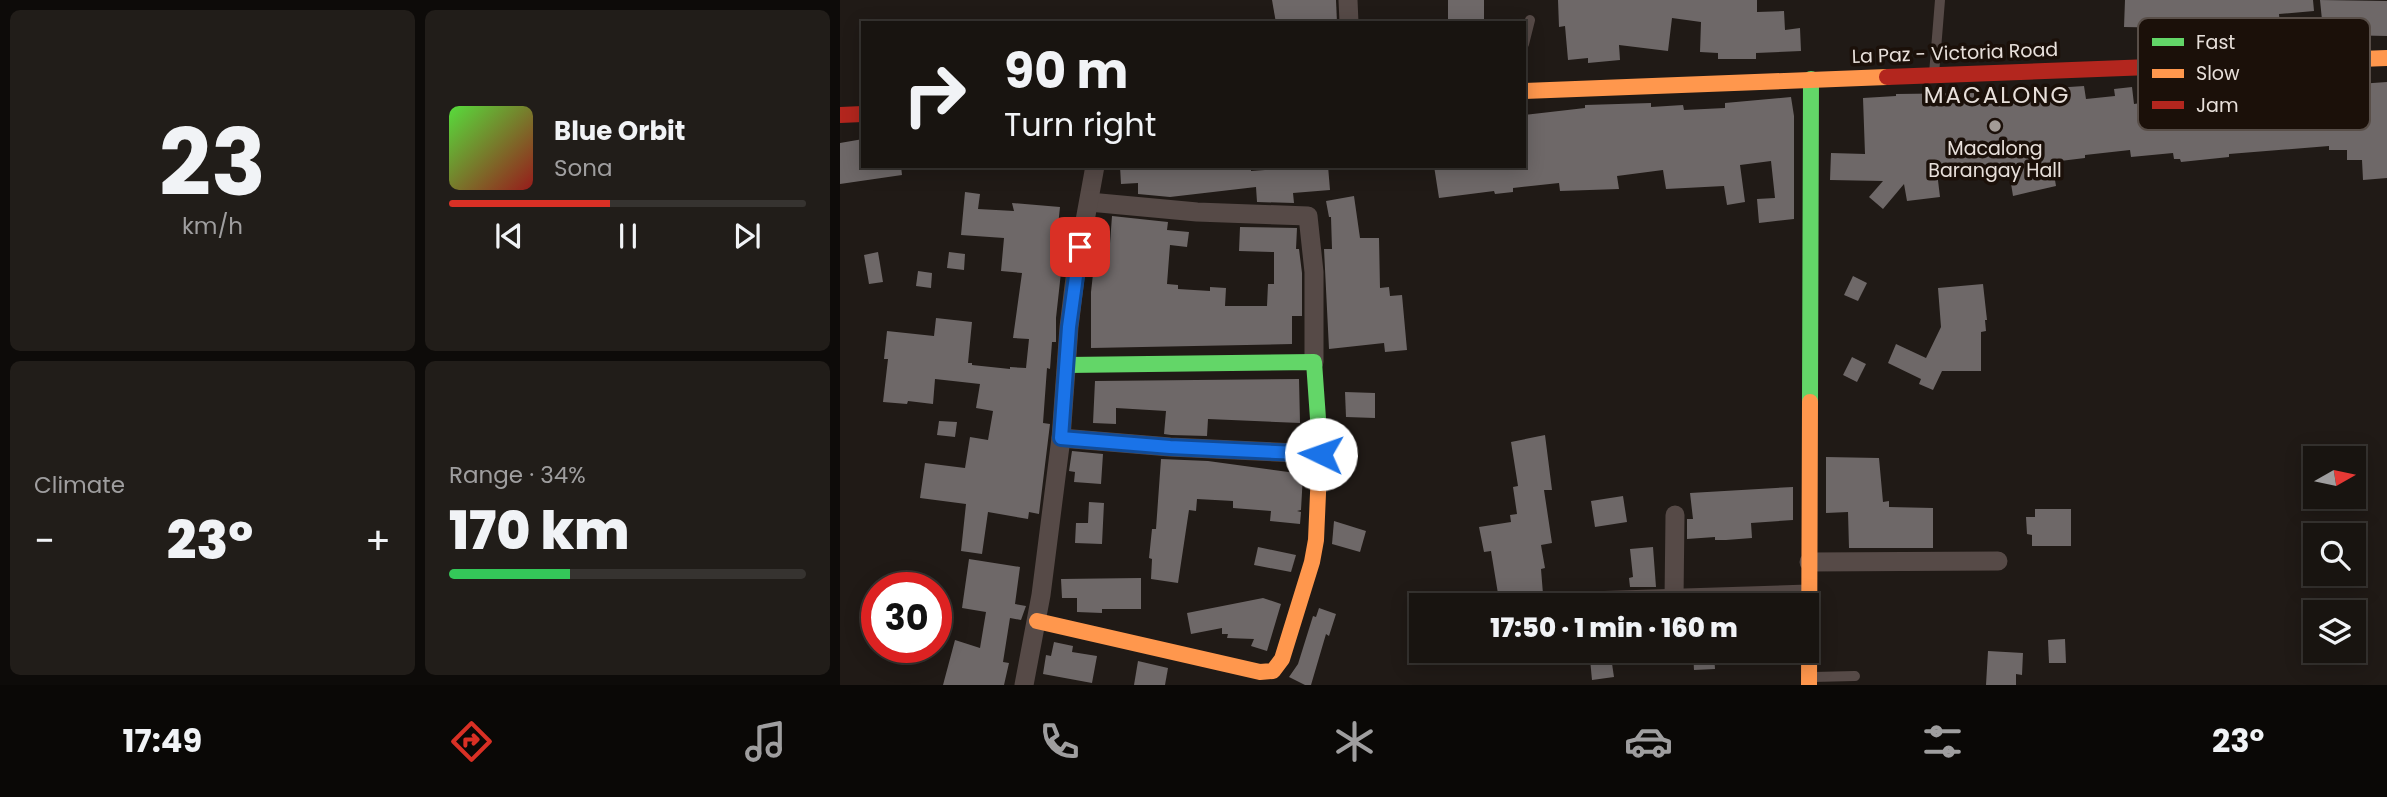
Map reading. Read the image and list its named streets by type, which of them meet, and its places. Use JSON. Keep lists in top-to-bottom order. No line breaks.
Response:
{"streets":{"street":["La Paz - Victoria Road"]},"districts":["MACALONG"],"places":["Macalong Barangay Hall"],"legend":["Fast","Slow","Jam"],"north":"right","page":{"tile":[["23","km/h"],"Climate",["Range · 34%","170 km"]],"turn":["90 m","Turn right"],"song":["Blue Orbit","Sona"],"heat":["−","23°","+"],"limit":"30","trip":"17:50 · 1 min · 160 m","tabs":["17:49","23°"]}}
